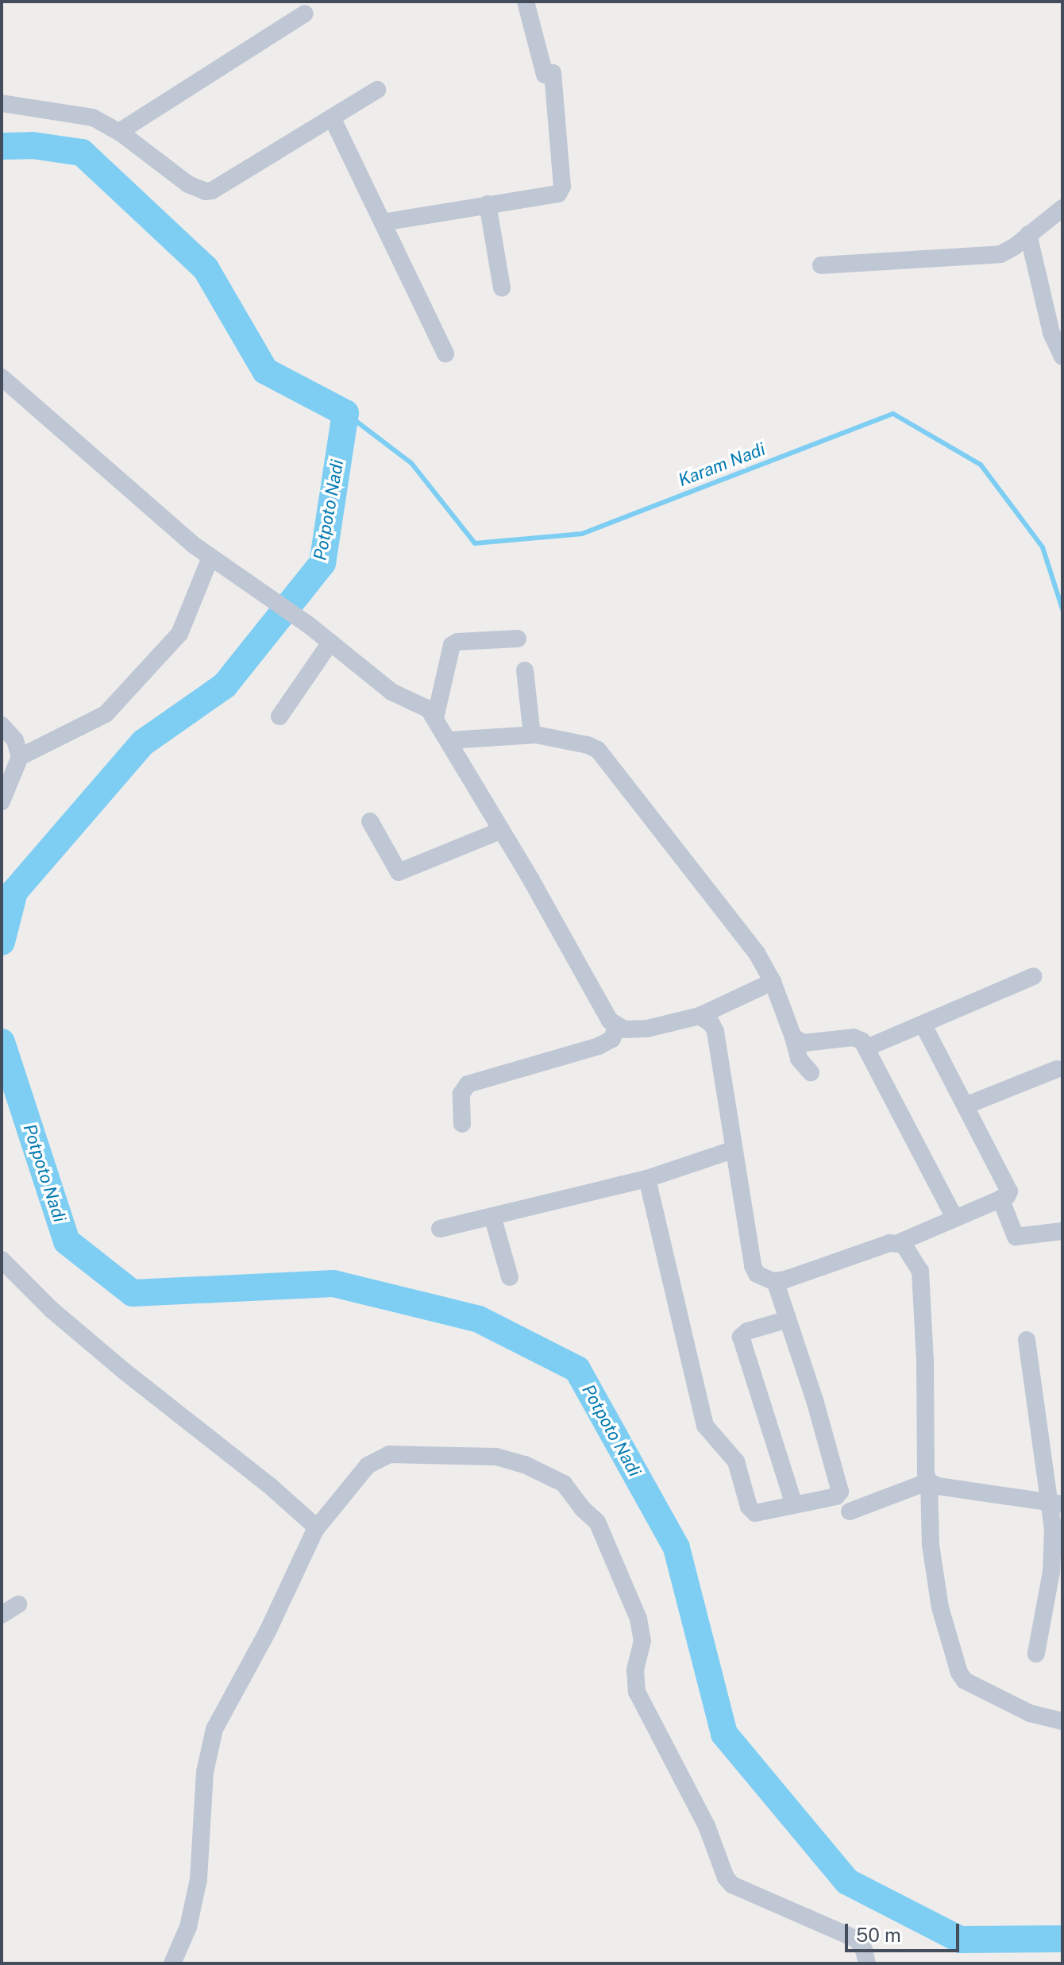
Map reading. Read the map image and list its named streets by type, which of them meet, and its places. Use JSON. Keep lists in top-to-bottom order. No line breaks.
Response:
{"water":["Karam Nadi","Potpoto Nadi"],"scale_bar":"50 m"}
